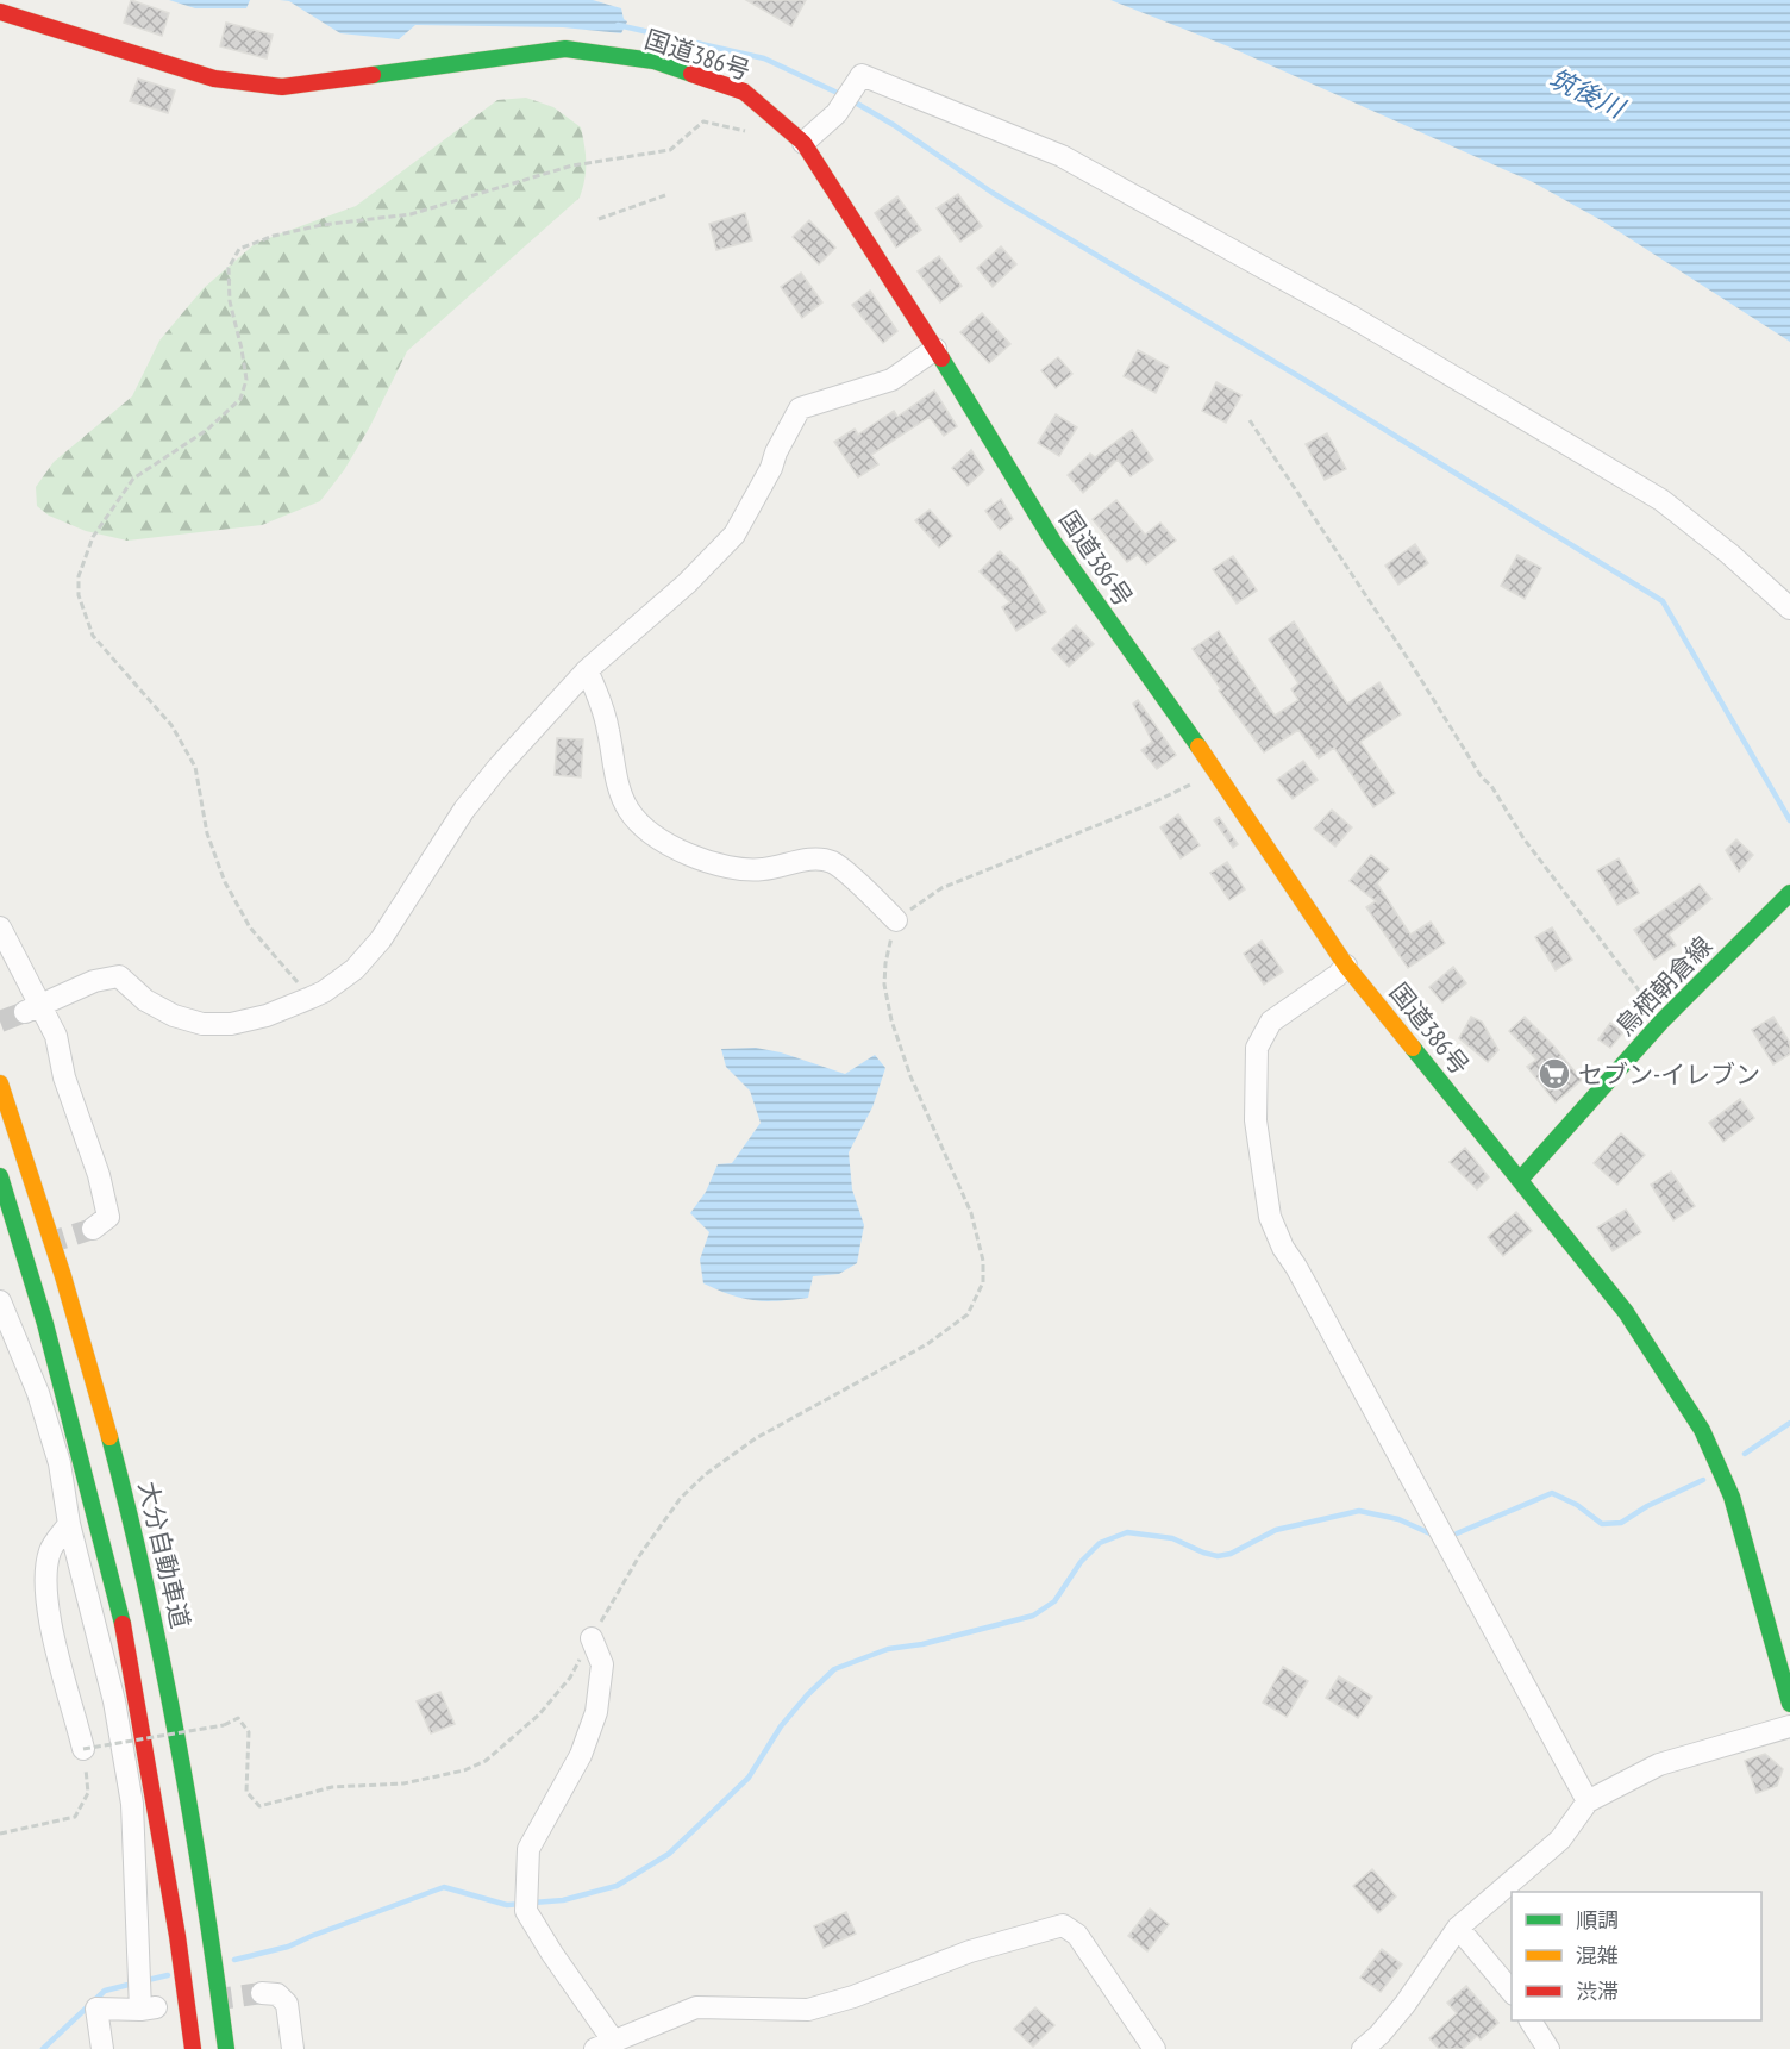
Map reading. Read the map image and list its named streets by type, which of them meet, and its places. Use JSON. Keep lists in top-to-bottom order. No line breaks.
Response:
{"streets":{"main road":["国道386号","鳥栖朝倉線","大分自動車道"]},"crossings":[["国道386号","鳥栖朝倉線"]],"water":["筑後川"],"places":{"supermarket":["セブン-イレブン"]},"legend":["順調","混雑","渋滞"]}
